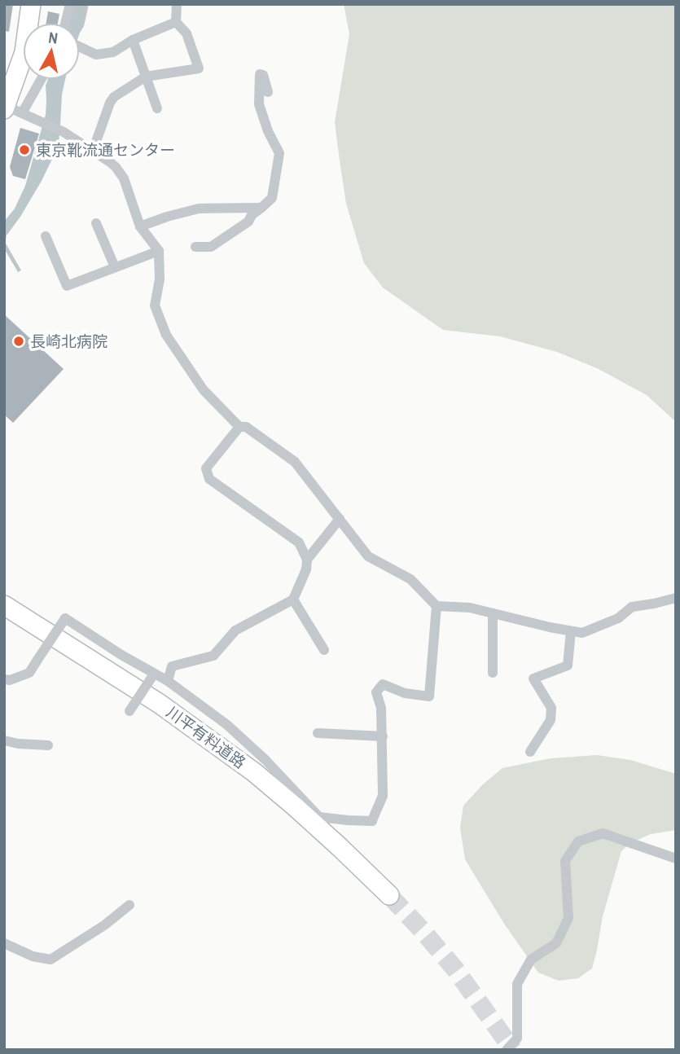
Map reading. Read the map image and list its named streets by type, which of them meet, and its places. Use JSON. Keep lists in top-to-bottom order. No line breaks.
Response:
{"streets":{"highway":["川平有料道路"]},"places":["東京靴流通センター","長崎北病院"],"north":"top"}
